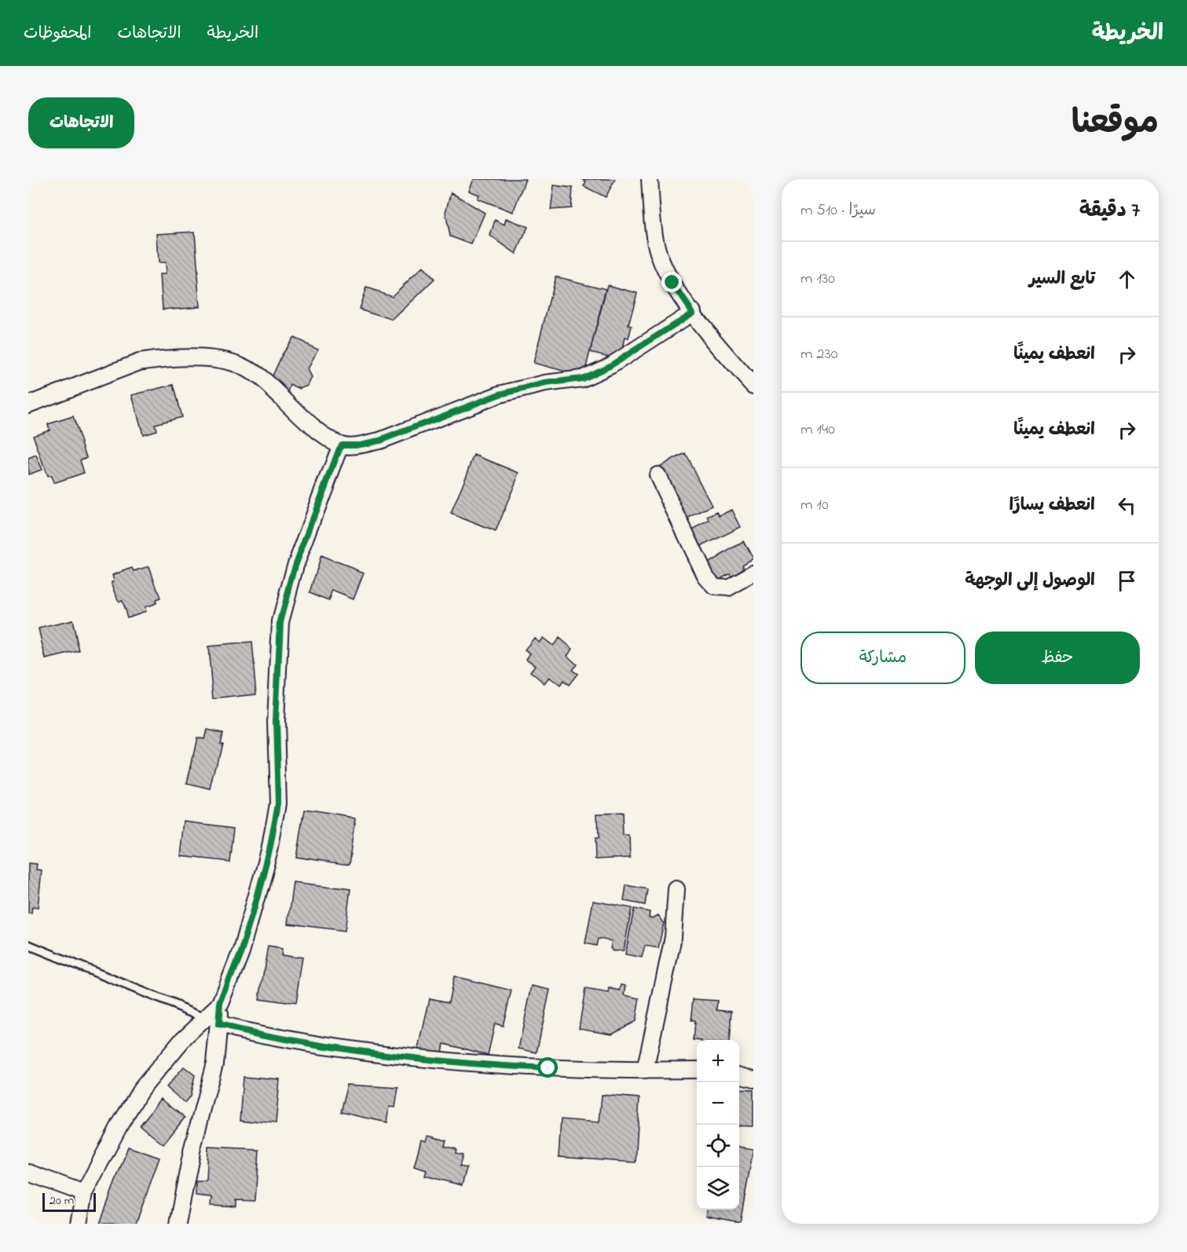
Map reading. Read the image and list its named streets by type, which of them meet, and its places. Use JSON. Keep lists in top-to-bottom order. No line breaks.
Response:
{"scale_bar":"20 m","page":{"header":"الخريطة","nav":["الخريطة","الاتجاهات","المحفوظات"],"title":"موقعنا","buttons":["الاتجاهات",["حفظ","مشاركة"]],"heading":["7 دقيقة","سيرًا · 510 m"],"list":[["تابع السير","130 m"],["انعطف يمينًا","230 m"],["انعطف يمينًا","140 m"],["انعطف يسارًا","10 m"],"الوصول إلى الوجهة"],"map_buttons":["+","−"],"scale":"20 m"}}
